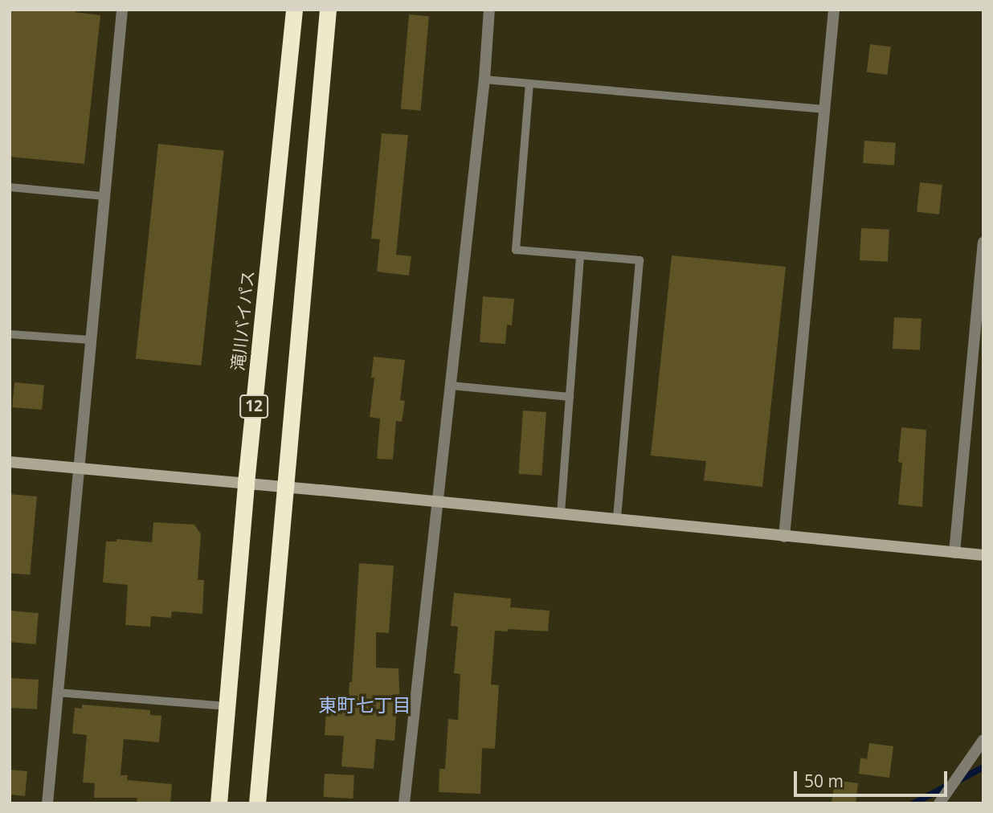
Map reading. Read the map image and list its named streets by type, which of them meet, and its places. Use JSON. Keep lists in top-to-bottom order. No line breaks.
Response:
{"streets":{"highway":["滝川バイパス","12"]},"districts":["東町七丁目"],"scale_bar":"50 m"}
